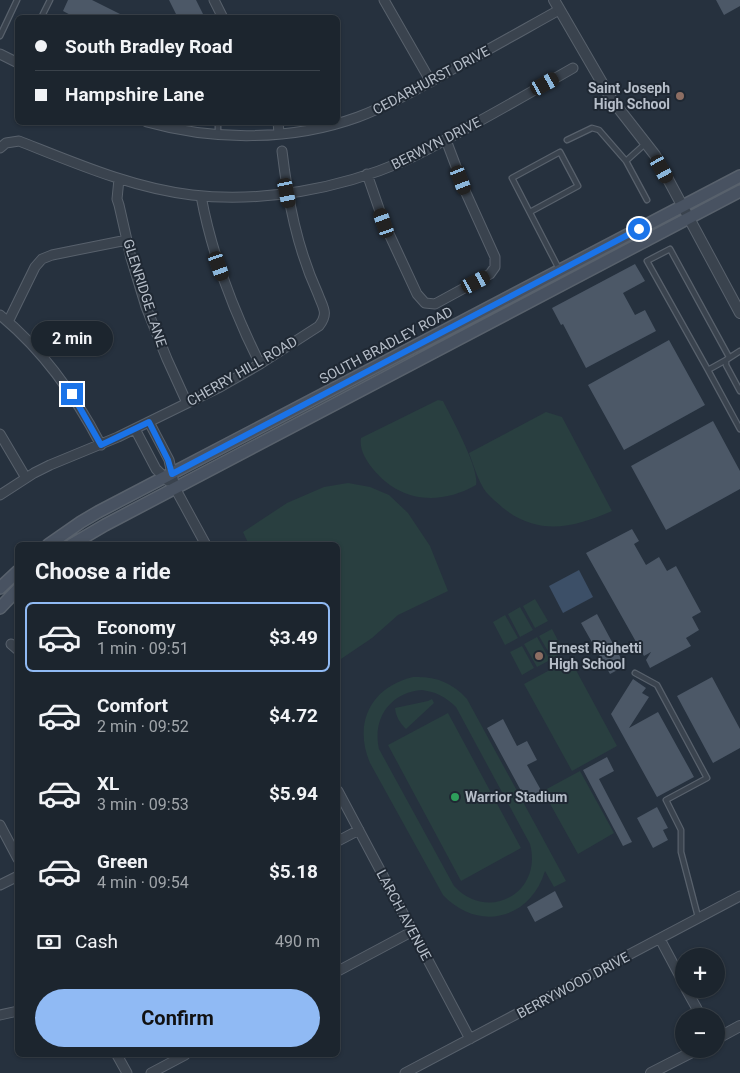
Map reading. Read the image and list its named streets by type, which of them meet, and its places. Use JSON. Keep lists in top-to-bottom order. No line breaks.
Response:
{"streets":{"main road":["SOUTH BRADLEY ROAD"],"street":["CEDARHURST DRIVE","BERWYN DRIVE","GLENRIDGE LANE","CHERRY HILL ROAD","LARCH AVENUE","BERRYWOOD DRIVE"]},"crossings":[["BERWYN DRIVE","GLENRIDGE LANE"],["BERWYN DRIVE","CHERRY HILL ROAD"],["GLENRIDGE LANE","CHERRY HILL ROAD"],["LARCH AVENUE","BERRYWOOD DRIVE"]],"places":["Saint Joseph High School","Ernest Righetti High School","Warrior Stadium"],"page":{"banner":["South Bradley Road","Hampshire Lane"],"bubble":"2 min","heading":"Choose a ride","list":[{"name":"Economy","note":"1 min · 09:51","value":"$3.49"},{"name":"Comfort","note":"2 min · 09:52","value":"$4.72"},{"name":"XL","note":"3 min · 09:53","value":"$5.94"},{"name":"Green","note":"4 min · 09:54","value":"$5.18"}],"pay":["Cash","490 m"],"map_buttons":["+","−"],"buttons":"Confirm"}}
